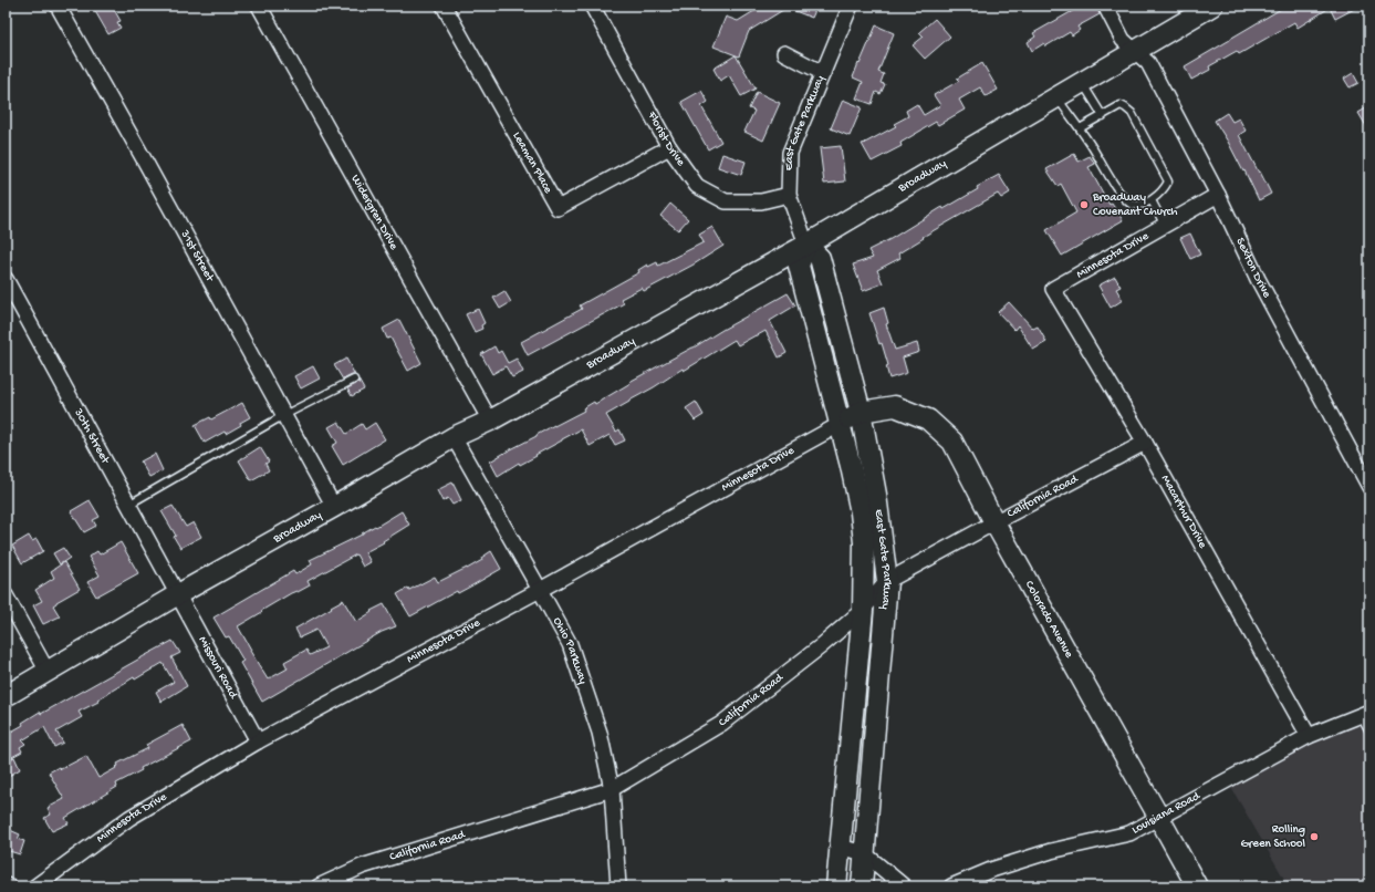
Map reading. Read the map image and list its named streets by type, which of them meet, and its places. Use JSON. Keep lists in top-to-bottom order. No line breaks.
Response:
{"streets":{"street":["East Gate Parkway","Florist Drive","Leaman Place","Broadway","Widergren Drive","31st Street","Minnesota Drive","Sexton Drive","30th Street","California Road","Macarthur Drive","Colorado Avenue","Ohio Parkway","Missouri Road","Louisiana Road"]},"crossings":[["East Gate Parkway","Florist Drive"],["East Gate Parkway","Broadway"],["East Gate Parkway","Minnesota Drive"],["East Gate Parkway","California Road"],["East Gate Parkway","Colorado Avenue"],["Florist Drive","Leaman Place"],["Broadway","Widergren Drive"],["Broadway","31st Street"],["Broadway","Sexton Drive"],["Broadway","30th Street"],["Broadway","Ohio Parkway"],["Broadway","Missouri Road"],["Minnesota Drive","Sexton Drive"],["Minnesota Drive","Macarthur Drive"],["Minnesota Drive","Colorado Avenue"],["Minnesota Drive","Ohio Parkway"],["Minnesota Drive","Missouri Road"],["30th Street","Missouri Road"],["California Road","Macarthur Drive"],["California Road","Colorado Avenue"],["California Road","Ohio Parkway"],["Macarthur Drive","Louisiana Road"],["Colorado Avenue","Louisiana Road"]],"places":["Broadway Covenant Church","Rolling Green School"]}
